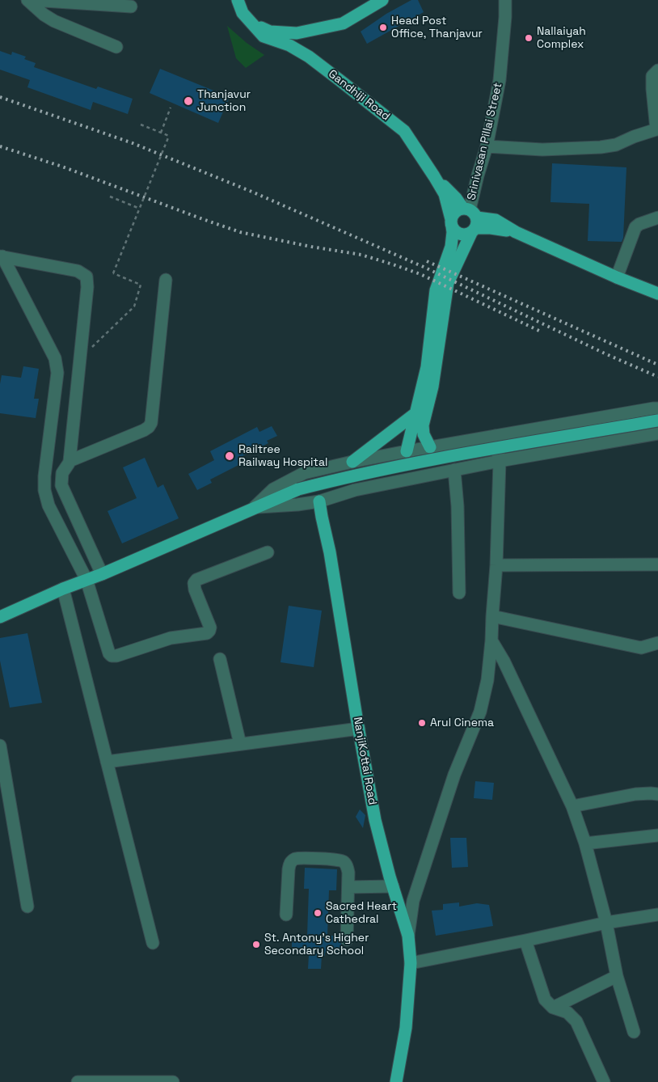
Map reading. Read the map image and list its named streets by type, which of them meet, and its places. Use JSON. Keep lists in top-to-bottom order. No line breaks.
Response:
{"streets":{"main road":["Gandhiji Road","NanjiKottai Road"],"street":["Srinivasan Pillai Street"]},"places":["Head Post Office, Thanjavur","Nallaiyah Complex","Thanjavur Junction","Railtree Railway Hospital","Arul Cinema","Sacred Heart Cathedral","St. Antony's Higher Secondary School"]}
